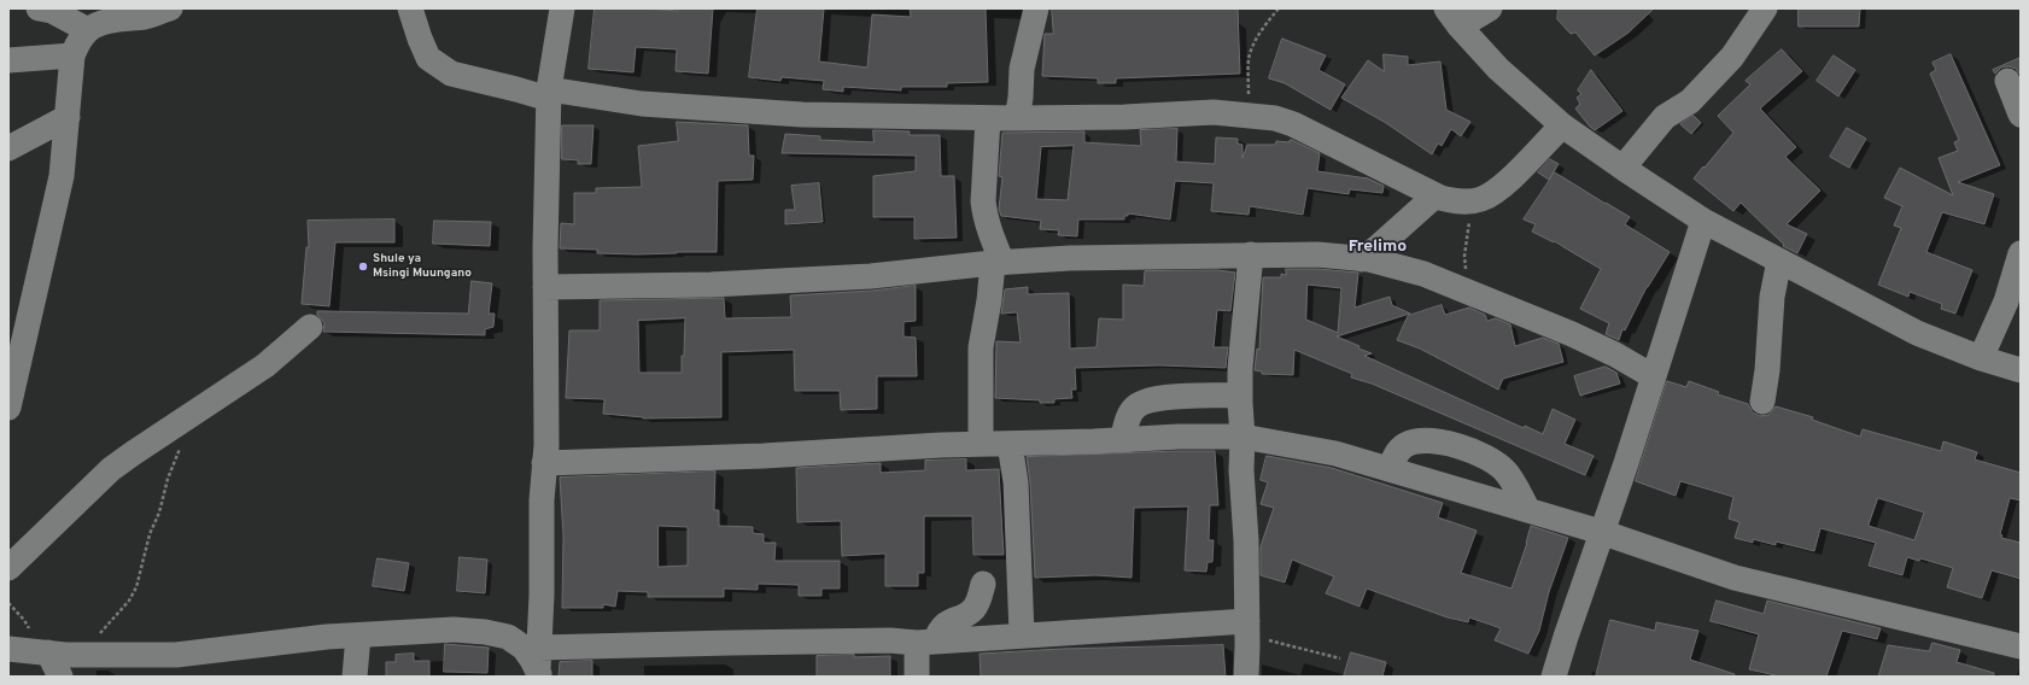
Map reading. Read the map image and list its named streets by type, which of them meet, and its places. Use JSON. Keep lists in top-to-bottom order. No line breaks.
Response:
{"districts":["Frelimo"],"places":["Shule ya Msingi Muungano"]}
